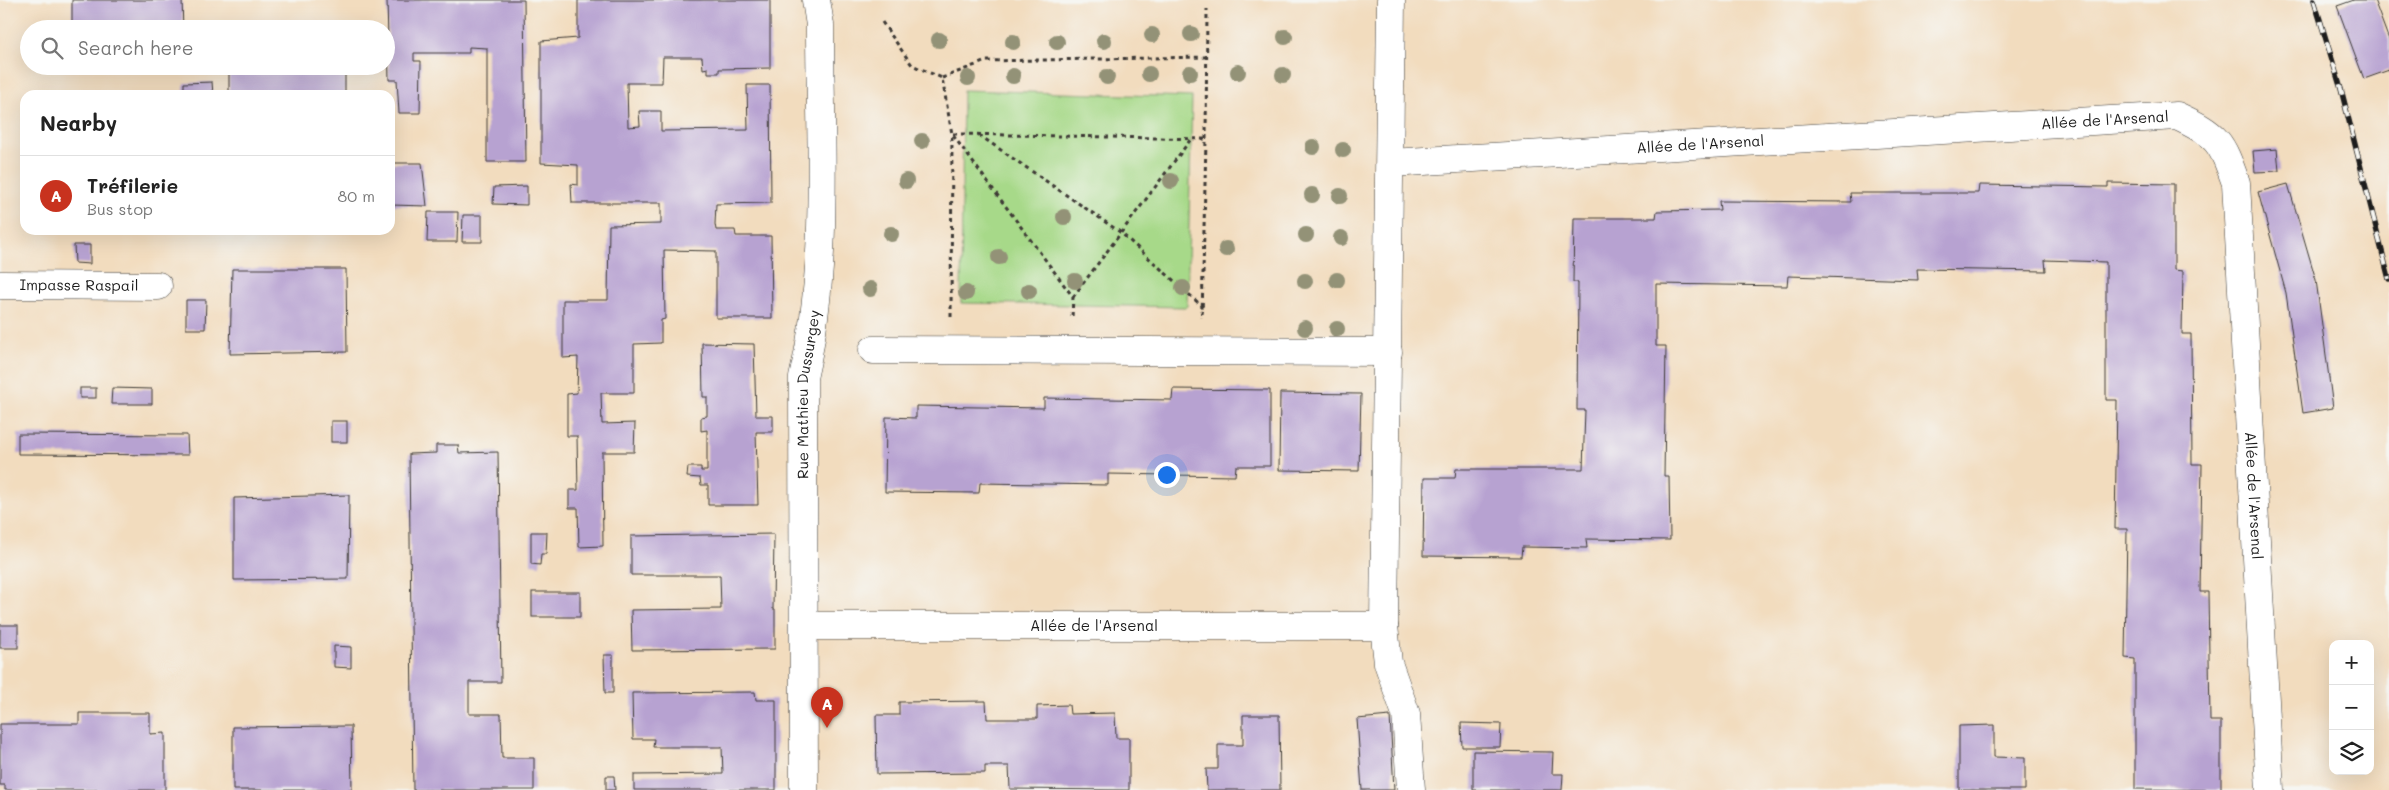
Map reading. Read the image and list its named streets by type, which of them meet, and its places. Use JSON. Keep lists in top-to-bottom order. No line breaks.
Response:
{"streets":{"street":["Allée de l'Arsenal","Impasse Raspail","Rue Mathieu Dussurgey"]},"crossings":[["Allée de l'Arsenal","Rue Mathieu Dussurgey"]],"page":{"search":"Search here","heading":"Nearby","list":[{"mark":"A","name":"Tréfilerie","note":"Bus stop","value":"80 m"}],"map_buttons":["+","−"],"pins":"A"}}
